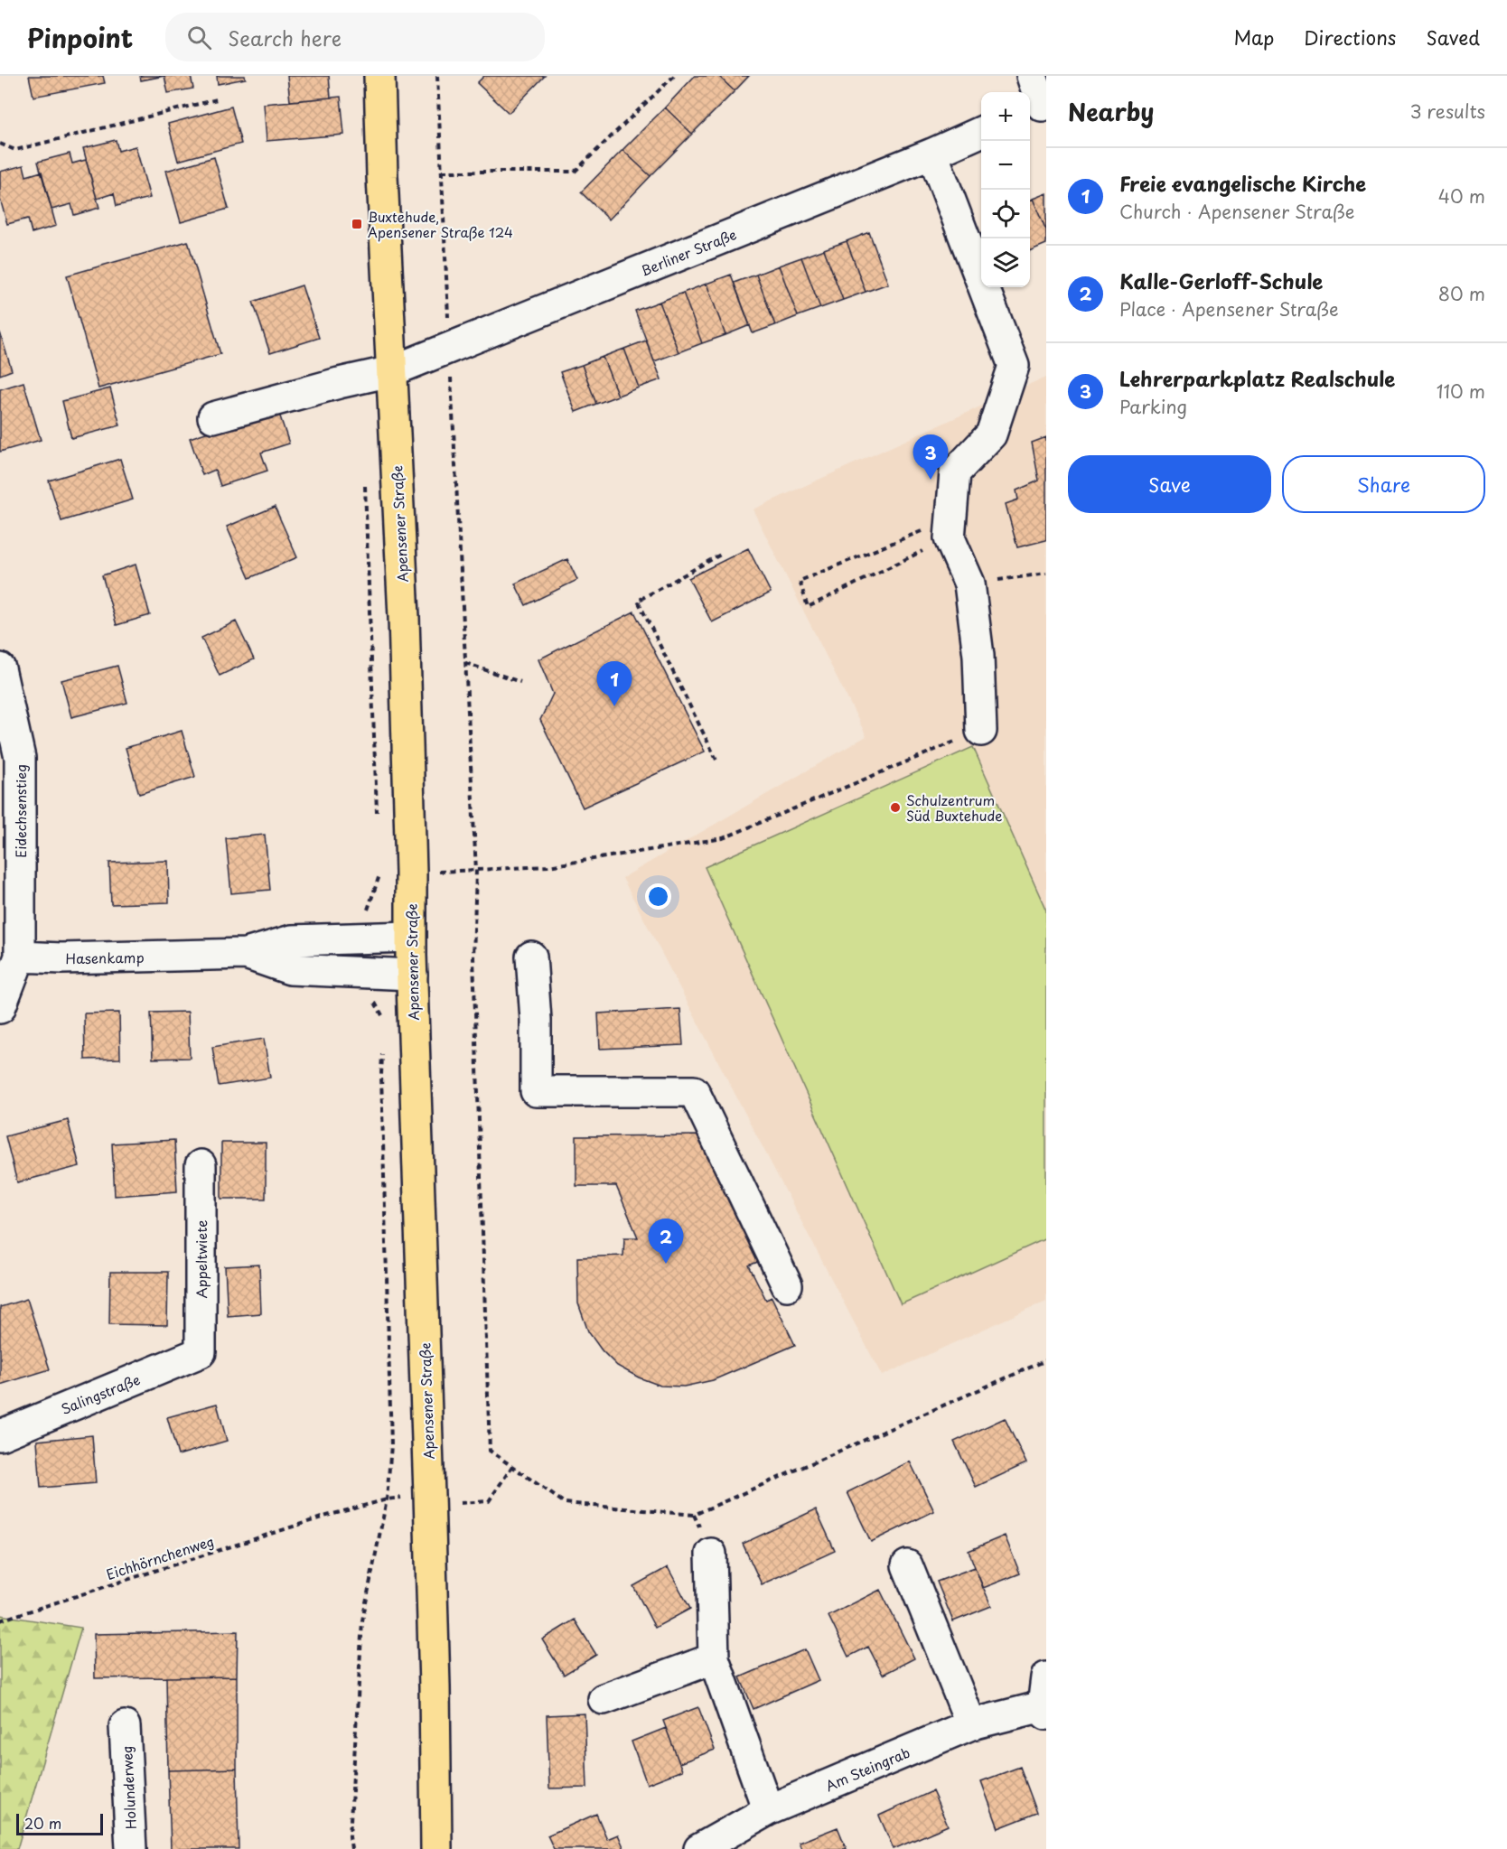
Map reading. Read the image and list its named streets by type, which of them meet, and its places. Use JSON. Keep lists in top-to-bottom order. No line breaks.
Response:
{"streets":{"main road":["Apensener Straße"],"street":["Berliner Straße","Eidechsenstieg","Hasenkamp","Appeltwiete","Salingstraße","Am Steingrab","Holunderweg"],"path":["Eichhörnchenweg"]},"crossings":[["Berliner Straße","Apensener Straße"],["Apensener Straße","Hasenkamp"],["Eidechsenstieg","Hasenkamp"],["Appeltwiete","Salingstraße"]],"places":{"transit":["Buxtehude, Apensener Straße 124"],"other":["Schulzentrum Süd Buxtehude"]},"scale_bar":"20 m","page":{"header":"Pinpoint","search":"Search here","nav":["Map","Directions","Saved"],"heading":["Nearby","3 results"],"map_buttons":["+","−"],"list":[{"mark":"1","name":"Freie evangelische Kirche","note":"Church · Apensener Straße","value":"40 m"},{"mark":"2","name":"Kalle-Gerloff-Schule","note":"Place · Apensener Straße","value":"80 m"},{"mark":"3","name":"Lehrerparkplatz Realschule","note":"Parking","value":"110 m"}],"pins":["3","1","2"],"buttons":["Save","Share"],"scale":"20 m"}}
